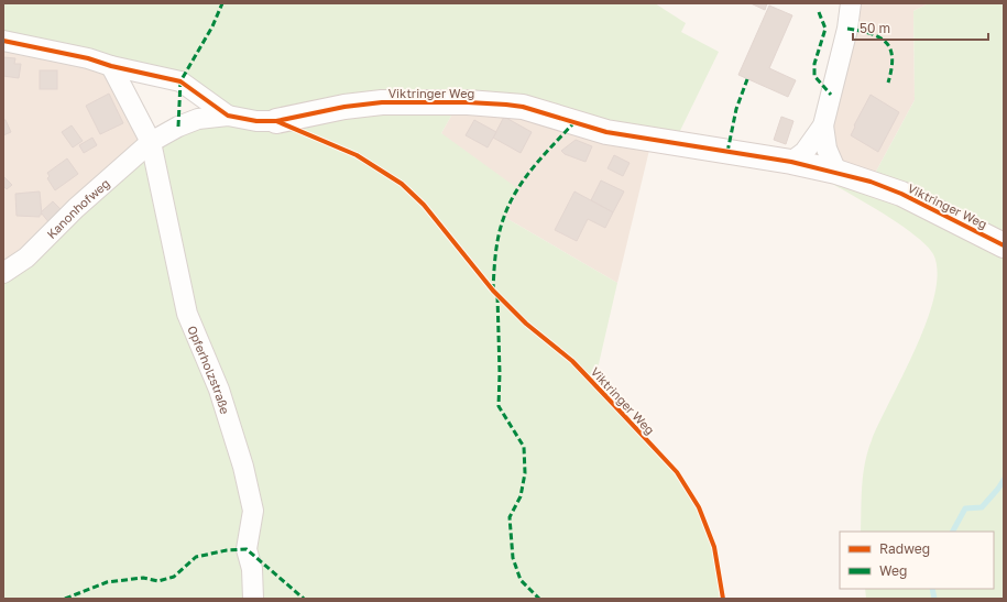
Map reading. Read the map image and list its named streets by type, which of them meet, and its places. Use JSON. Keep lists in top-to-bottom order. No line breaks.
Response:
{"streets":{"street":["Viktringer Weg","Kanonhofweg","Opferholzstraße"]},"crossings":[["Viktringer Weg","Kanonhofweg"],["Kanonhofweg","Opferholzstraße"]],"legend":["Radweg","Weg"],"scale_bar":"50 m"}
